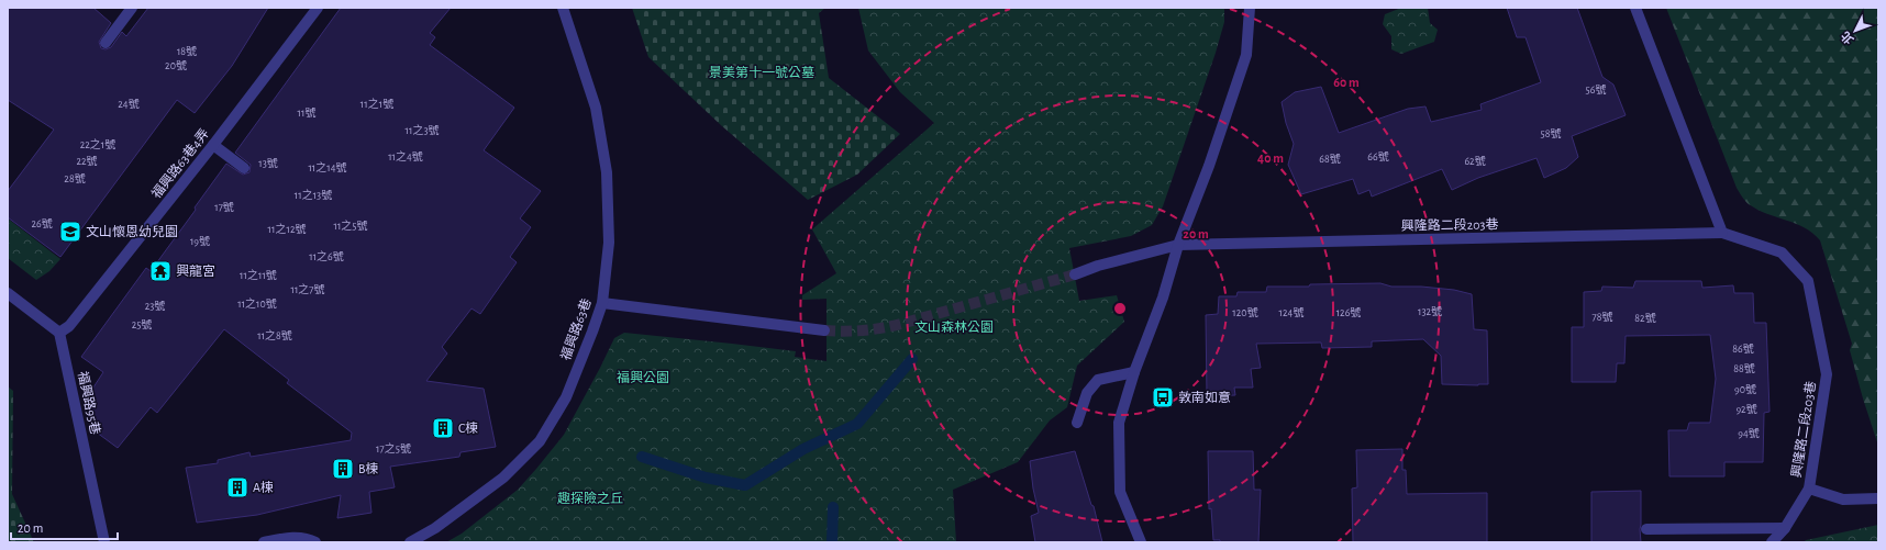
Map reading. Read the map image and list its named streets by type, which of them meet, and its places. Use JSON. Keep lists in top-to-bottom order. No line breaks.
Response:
{"streets":{"street":["福興路63巷4弄","興隆路二段203巷","福興路63巷","福興路95巷"]},"crossings":[["福興路63巷4弄","福興路95巷"]],"parks":["景美第十一號公墓","文山森林公園","福興公園","趣探險之丘"],"places":{"school or university":["文山懷恩幼兒園"],"temple":["興龍宮"],"bus stop":["敦南如意"],"building":["C棟","B棟","A棟"]},"house_numbers":["18號","20號","56號","24號","11之1號","11號","11之3號","58號","22之1號","11之4號","66號","68號","22號","62號","13號","11之14號","28號","11之13號","17號","26號","11之5號","11之12號","19號","11之6號","11之11號","11之7號","11之10號","23號","132號","120號","124號","126號","78號","82號","25號","11之8號","86號","88號","90號","92號","94號","17之5號"],"scale_bar":"20 m","north":"bottom left","rings":["60 m","40 m","20 m"]}
